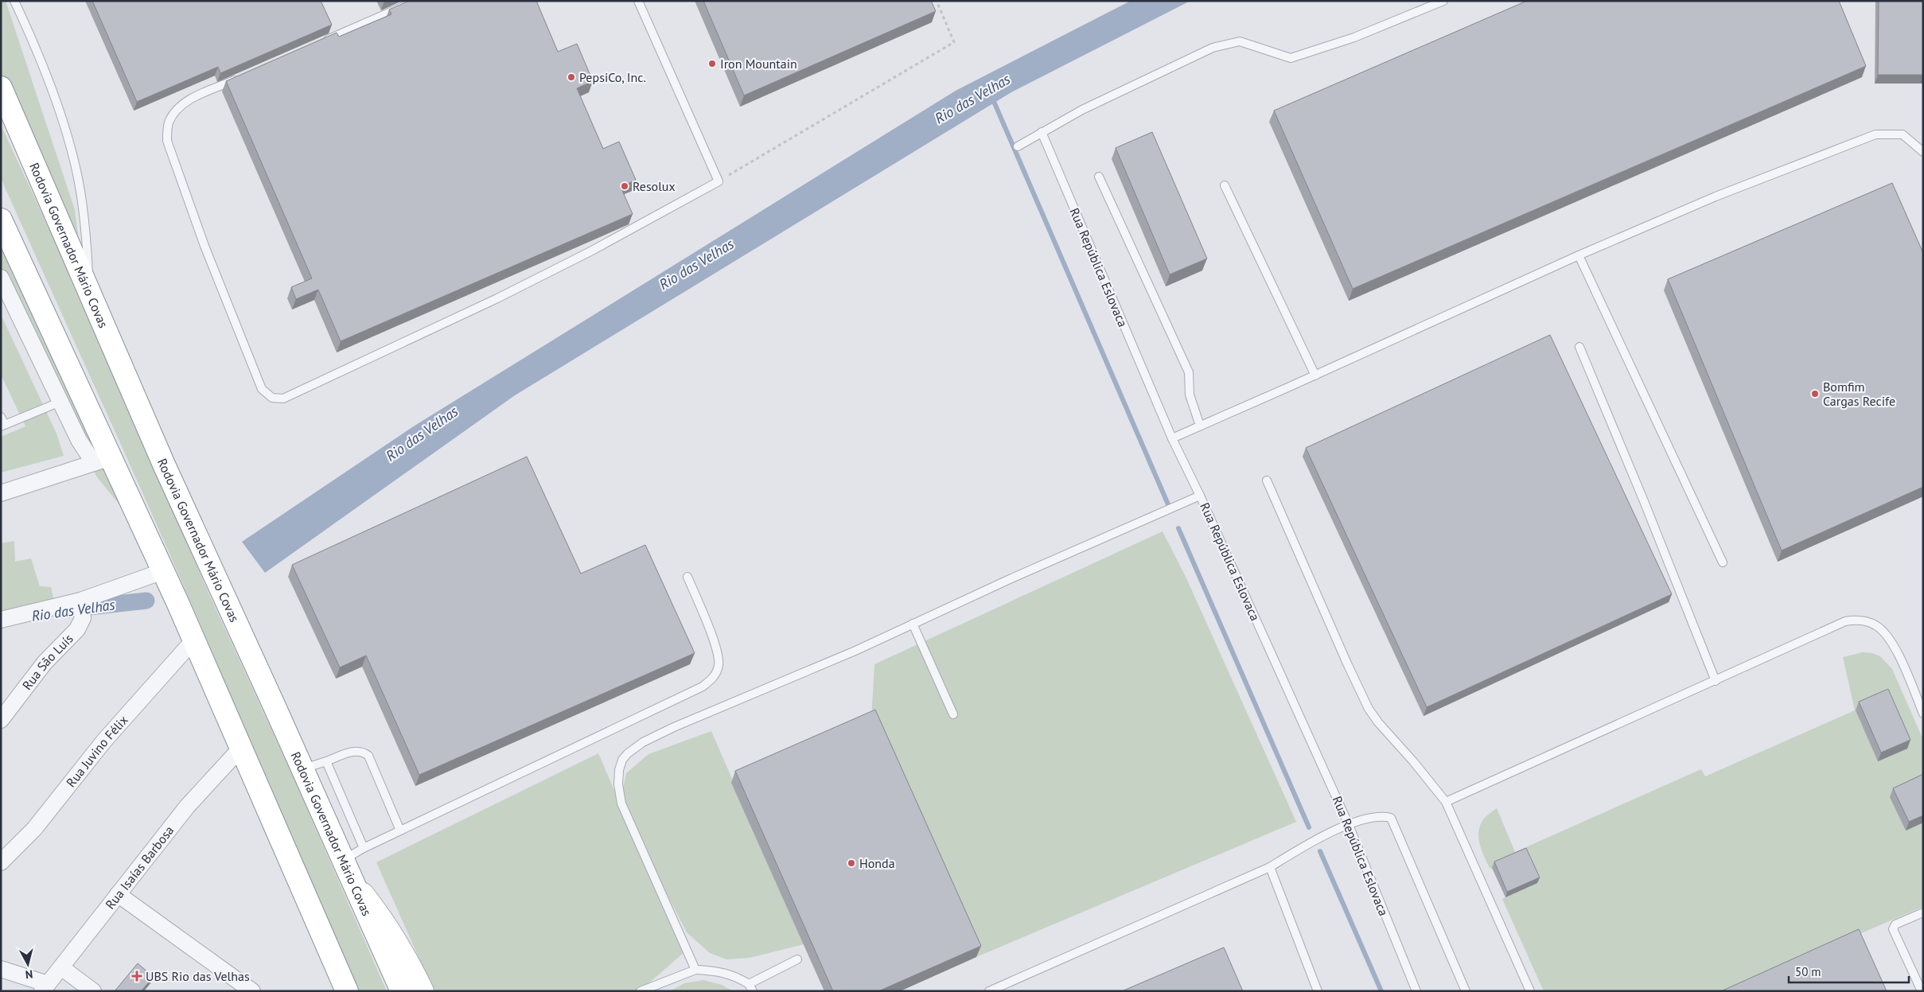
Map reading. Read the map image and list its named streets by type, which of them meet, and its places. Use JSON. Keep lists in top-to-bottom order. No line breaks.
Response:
{"streets":{"main road":["Rodovia Governador Mário Covas"],"street":["Rua São Luís","Rua Juvino Félix","Rua Isaías Barbosa"],"lane":["Rua República Eslovaca"]},"water":["Rio das Velhas"],"places":{"other":["Iron Mountain","PepsiCo, Inc.","Resolux","Bomfim Cargas Recife","Honda"],"health":["UBS Rio das Velhas"]},"scale_bar":"50 m","north":"bottom"}
